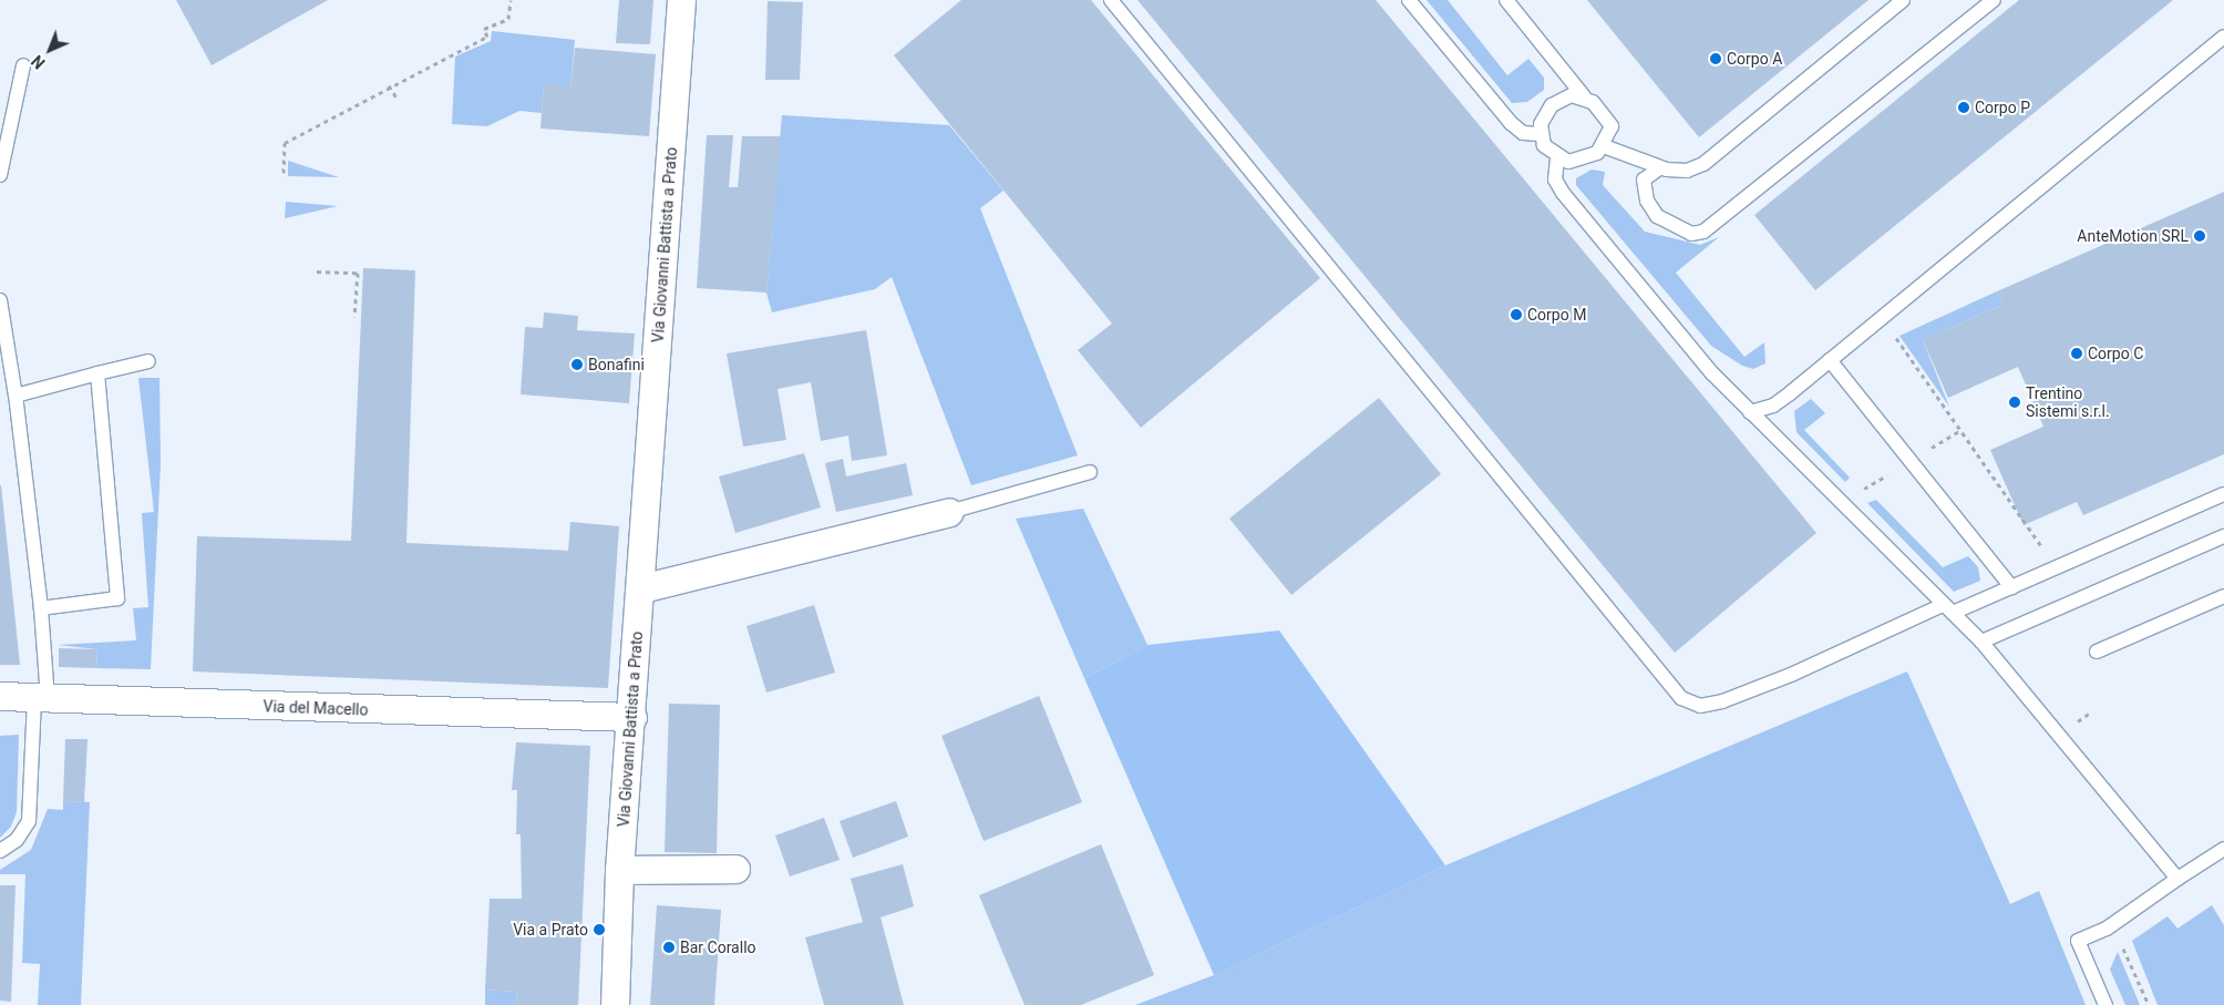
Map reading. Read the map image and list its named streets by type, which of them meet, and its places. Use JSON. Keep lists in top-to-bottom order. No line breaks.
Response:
{"streets":{"street":["Via Giovanni Battista a Prato","Via del Macello"]},"crossings":[["Via Giovanni Battista a Prato","Via del Macello"]],"places":["Corpo A","Corpo P","AnteMotion SRL","Corpo M","Corpo C","Bonafini","Trentino Sistemi s.r.l.","Via a Prato","Bar Corallo"],"north":"bottom left"}
